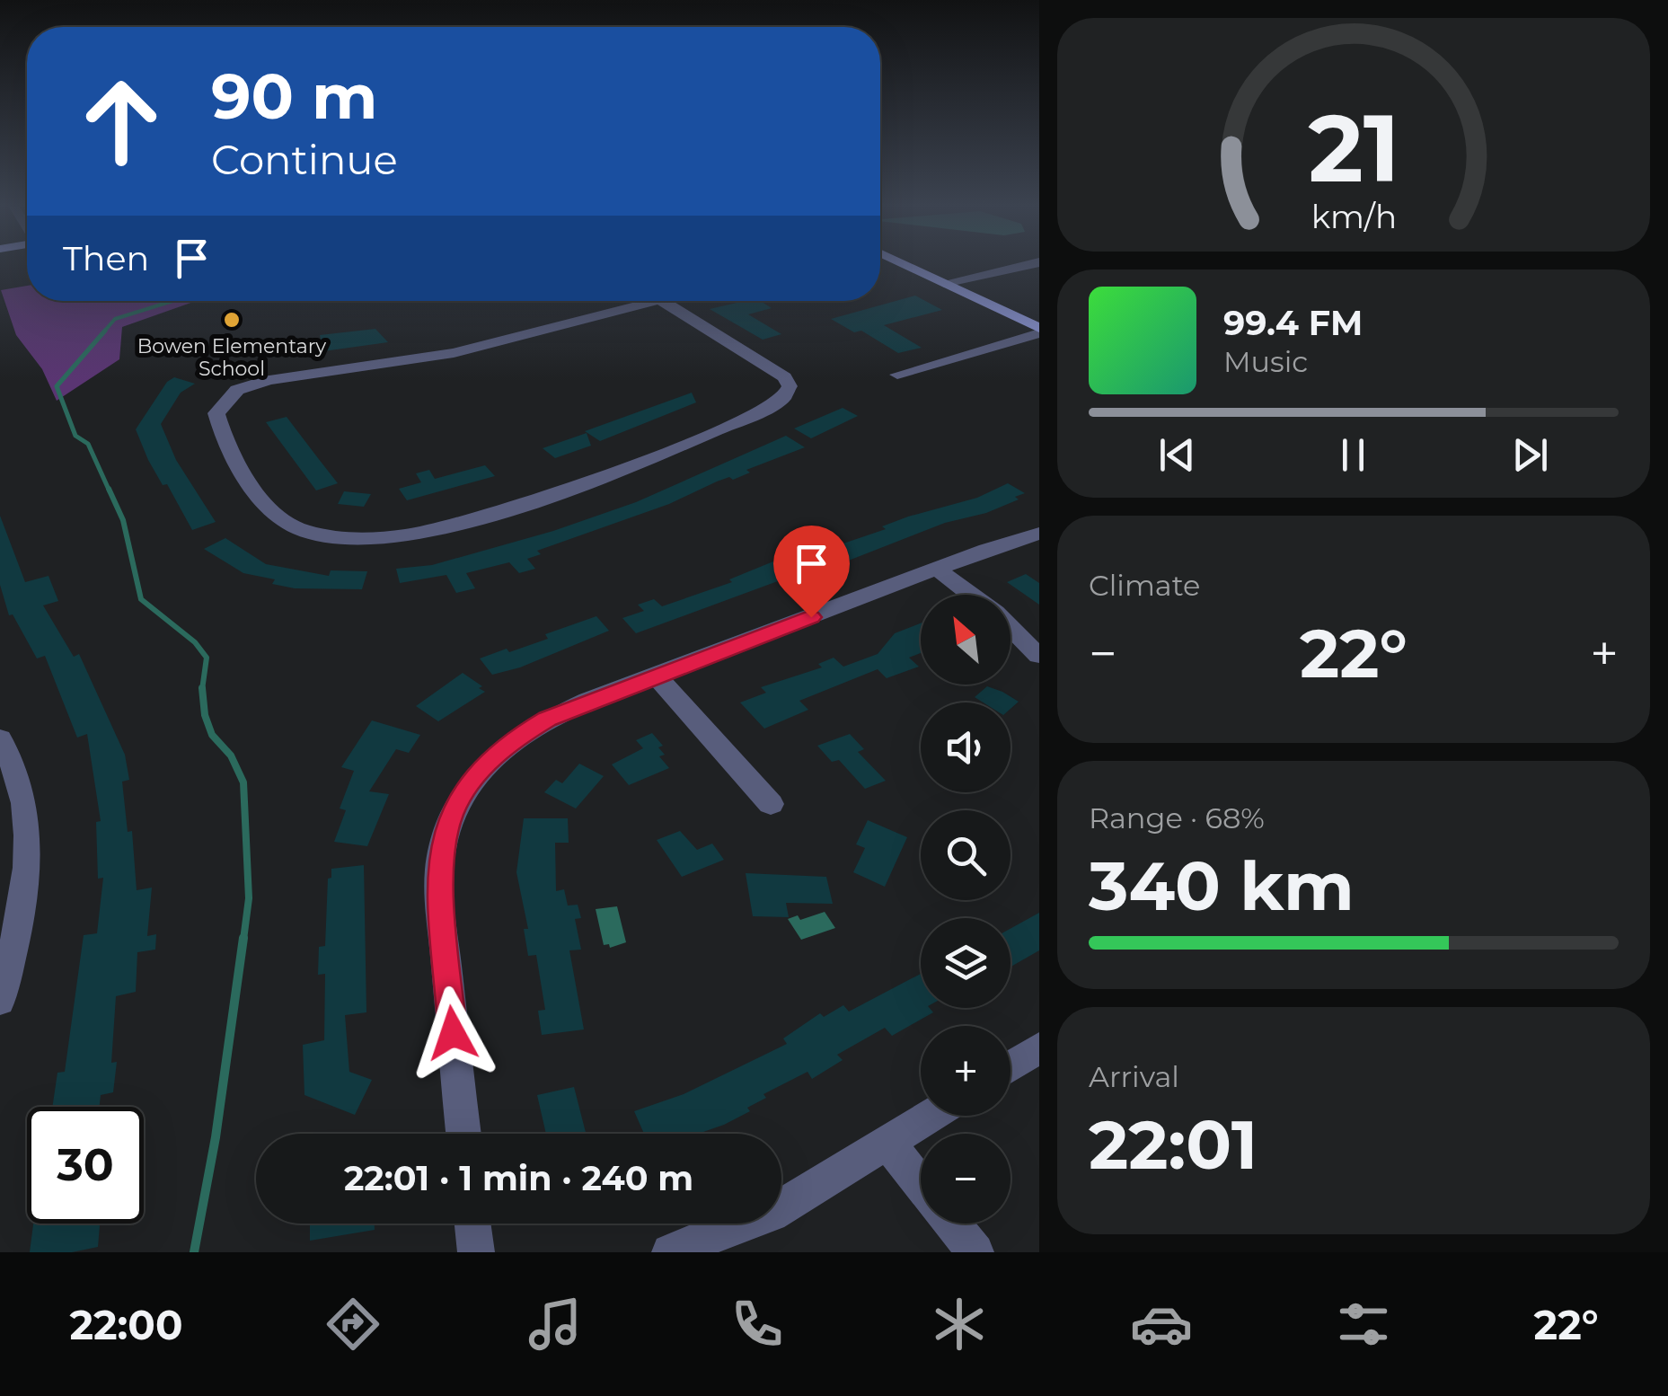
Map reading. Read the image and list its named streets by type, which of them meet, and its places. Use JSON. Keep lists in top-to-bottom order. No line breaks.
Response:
{"places":["Bowen Elementary School"],"north":"top left","page":{"turn":["90 m","Continue"],"then":"Then","song":["99.4 FM","Music"],"tile":["Climate",["Range · 68%","340 km"],["Arrival","22:01"]],"map_buttons":["+","−"],"heat":["−","22°","+"],"limit":"30","trip":"22:01 · 1 min · 240 m","tabs":["22:00","22°"],"gauge":["21","km/h"]}}
